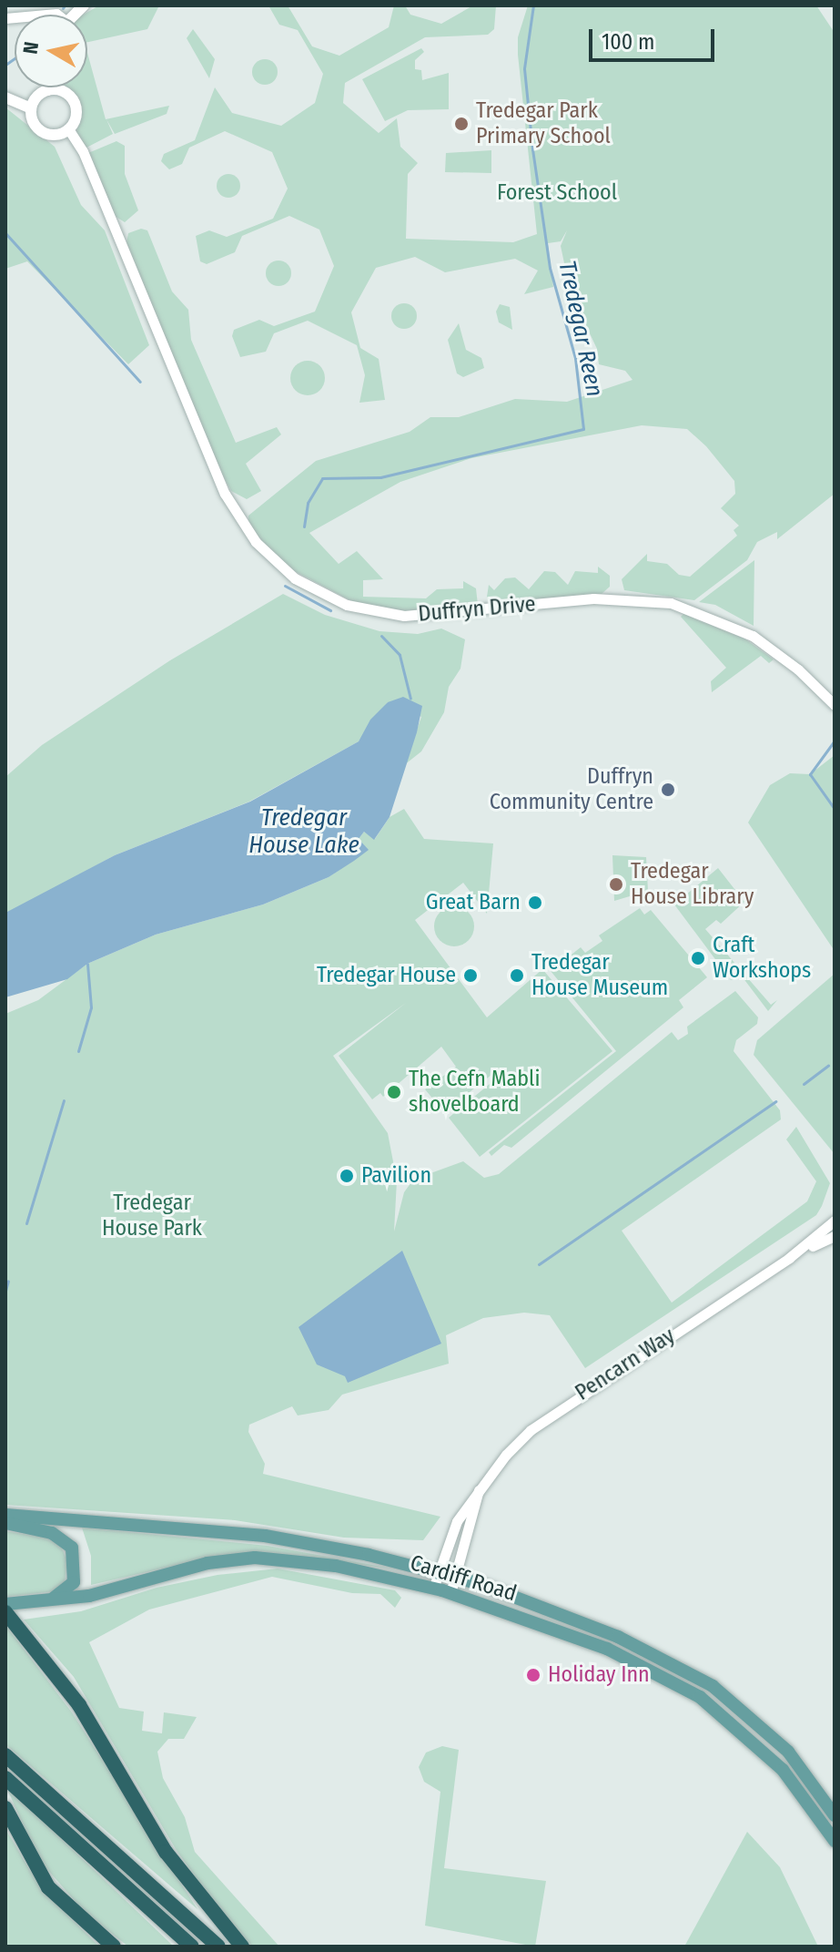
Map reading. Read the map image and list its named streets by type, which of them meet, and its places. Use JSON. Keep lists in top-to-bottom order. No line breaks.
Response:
{"streets":{"main road":["Cardiff Road"],"street":["Duffryn Drive","Pencarn Way"]},"crossings":[["Pencarn Way","Cardiff Road"]],"water":["Tredegar Reen","Tredegar House Lake"],"parks":["Forest School","Tredegar House Park"],"places":["Tredegar Park Primary School","Duffryn Community Centre","Tredegar House Library","Great Barn","Craft Workshops","Tredegar House","Tredegar House Museum","The Cefn Mabli shovelboard","Pavilion","Holiday Inn"],"scale_bar":"100 m","north":"left"}
